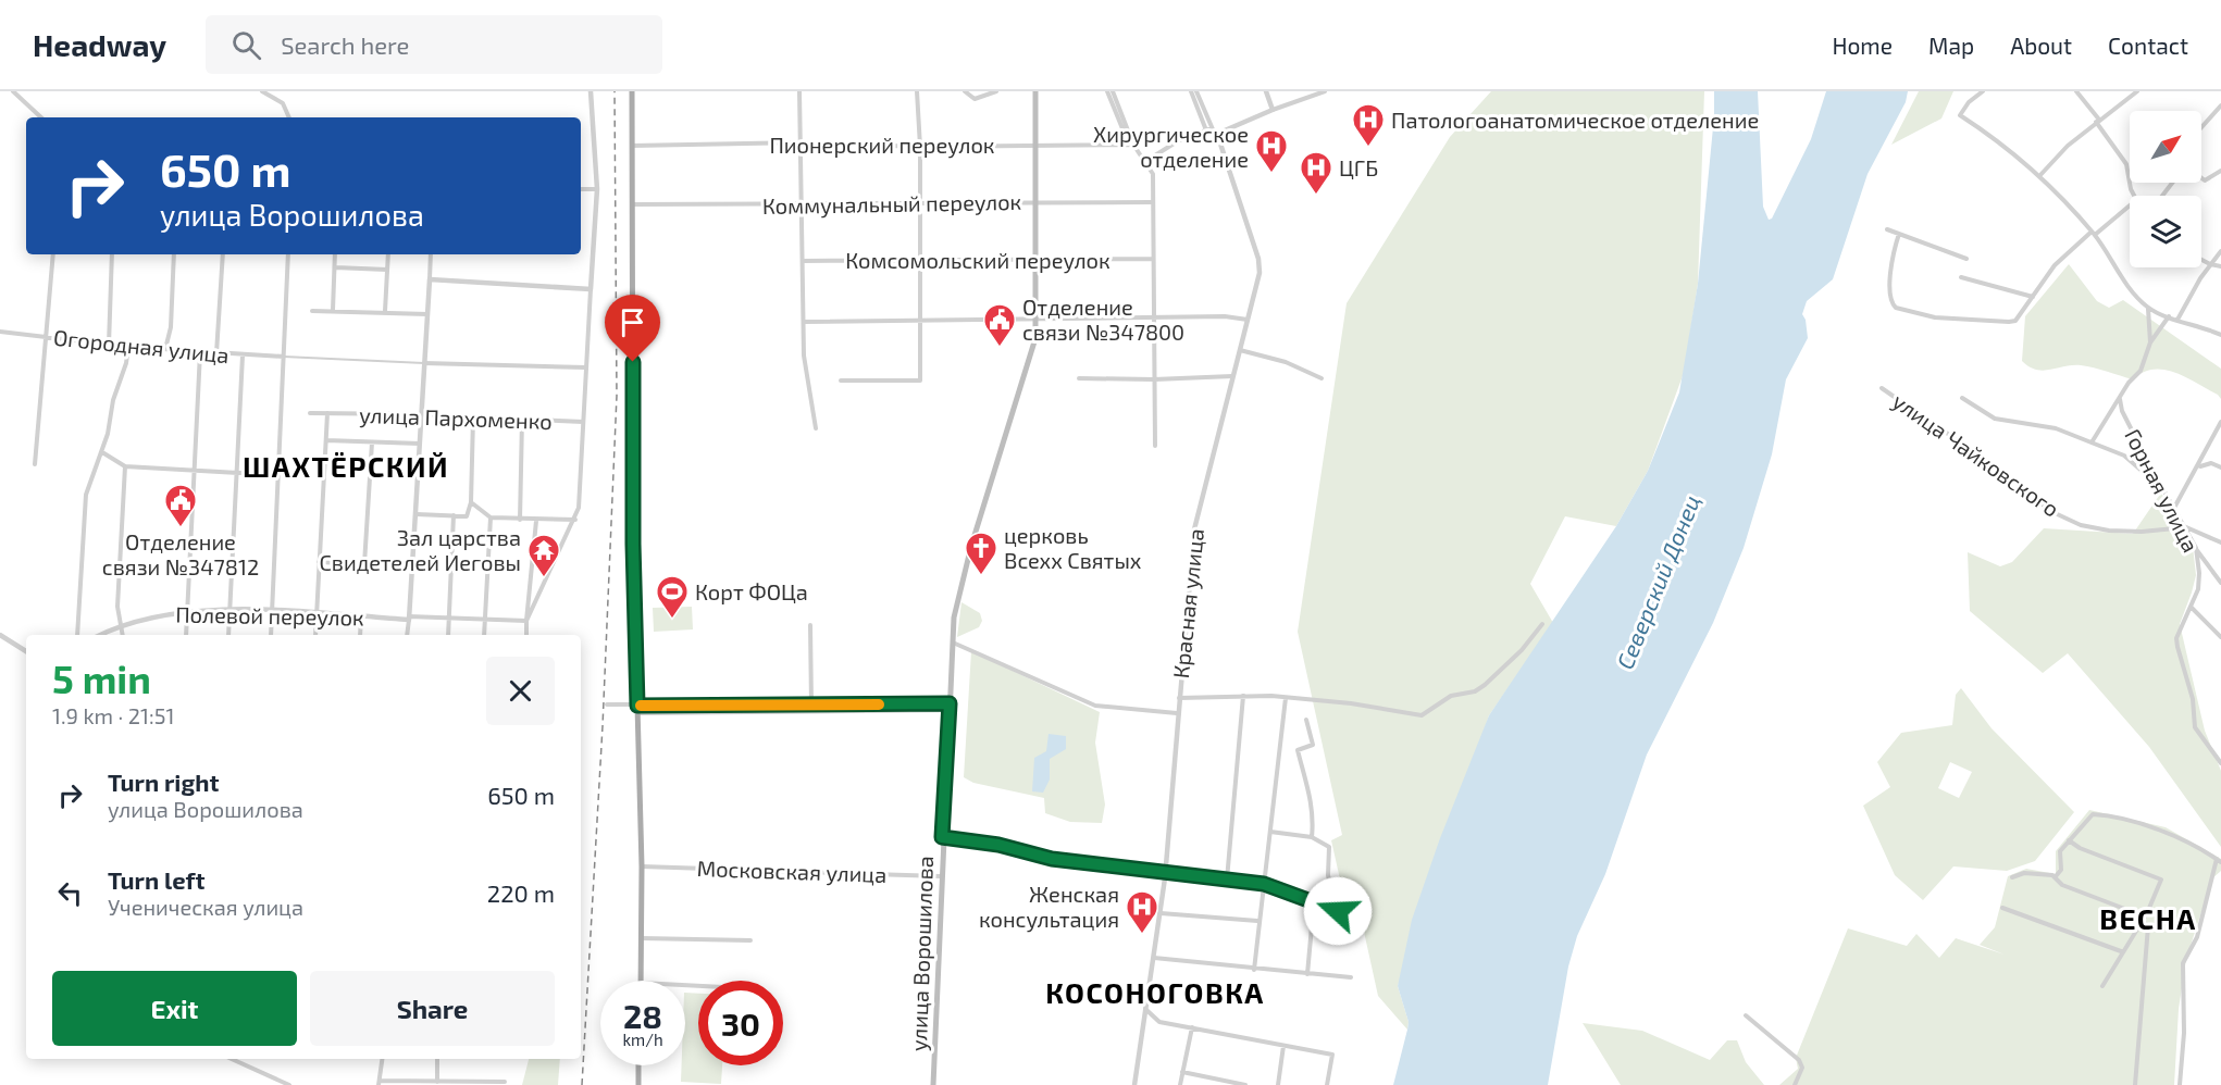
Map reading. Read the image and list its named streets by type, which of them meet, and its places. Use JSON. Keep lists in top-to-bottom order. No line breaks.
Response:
{"streets":{"main road":["улица Ворошилова"],"street":["Пионерский переулок","Коммунальный переулок","Комсомольский переулок","Огородная улица","улица Пархоменко","улица Чайковского","Горная улица","Красная улица","Полевой переулок","Московская улица"]},"crossings":[["Пионерский переулок","улица Ворошилова"],["Коммунальный переулок","улица Ворошилова"],["Комсомольский переулок","улица Ворошилова"],["улица Пархоменко","Полевой переулок"],["улица Чайковского","Горная улица"],["Московская улица","улица Ворошилова"]],"districts":["ШАХТЁРСКИЙ","ВЕСНА","КОСОНОГОВКА"],"water":["Северский Донец"],"places":{"hospital":["Патологоанатомическое отделение","Хирургическое отделение","ЦГБ","Женская консультация"],"public building":["Отделение связи №347800","Отделение связи №347812"],"church":["церковь Всехх Святых"],"temple":["Зал царства Свидетелей Иеговы"],"sports":["Корт ФОЦа"]},"north":"top right","page":{"header":"Headway","search":"Search here","nav":["Home","Map","About","Contact"],"turn":["650 m","улица Ворошилова"],"heading":["5 min","1.9 km · 21:51"],"list":[{"name":"Turn right","note":"улица Ворошилова","value":"650 m"},{"name":"Turn left","note":"Ученическая улица","value":"220 m"}],"buttons":["Exit","Share"],"speed":"28 km/h","limit":"30"}}
